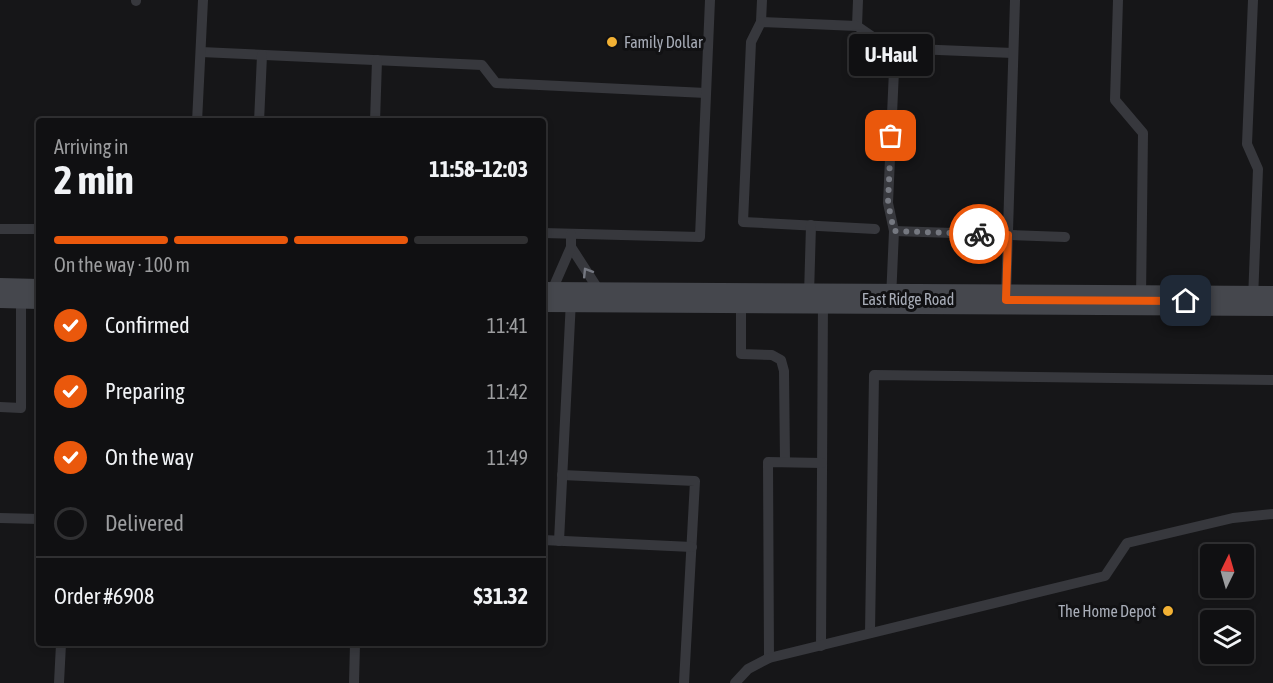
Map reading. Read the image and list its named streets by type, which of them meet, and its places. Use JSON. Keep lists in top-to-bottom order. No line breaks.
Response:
{"streets":{"main road":["East Ridge Road"]},"places":["Family Dollar","U-Haul","The Home Depot"],"north":"top","page":{"bubble":"U-Haul","heading":["2 min","Arriving in","11:58–12:03"],"panel":["Order #6908","$31.32"],"bar":"On the way · 100 m","list":[["Confirmed","11:41"],["Preparing","11:42"],["On the way","11:49"],"Delivered"]}}
